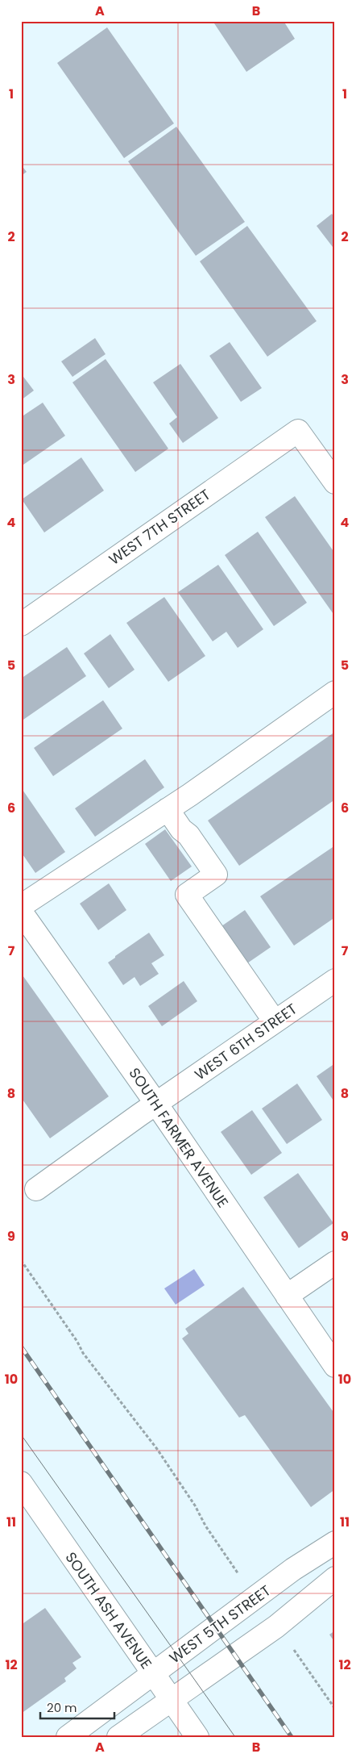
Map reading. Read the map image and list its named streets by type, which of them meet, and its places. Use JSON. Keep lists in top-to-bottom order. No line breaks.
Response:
{"streets":{"street":["WEST 7TH STREET","WEST 6TH STREET","SOUTH FARMER AVENUE","SOUTH ASH AVENUE","WEST 5TH STREET"]},"crossings":[["WEST 6TH STREET","SOUTH FARMER AVENUE"],["SOUTH ASH AVENUE","WEST 5TH STREET"]],"scale_bar":"20 m","grid":{"columns":["A","B"],"rows":["1","2","3","4","5","6","7","8","9","10","11","12"]}}
